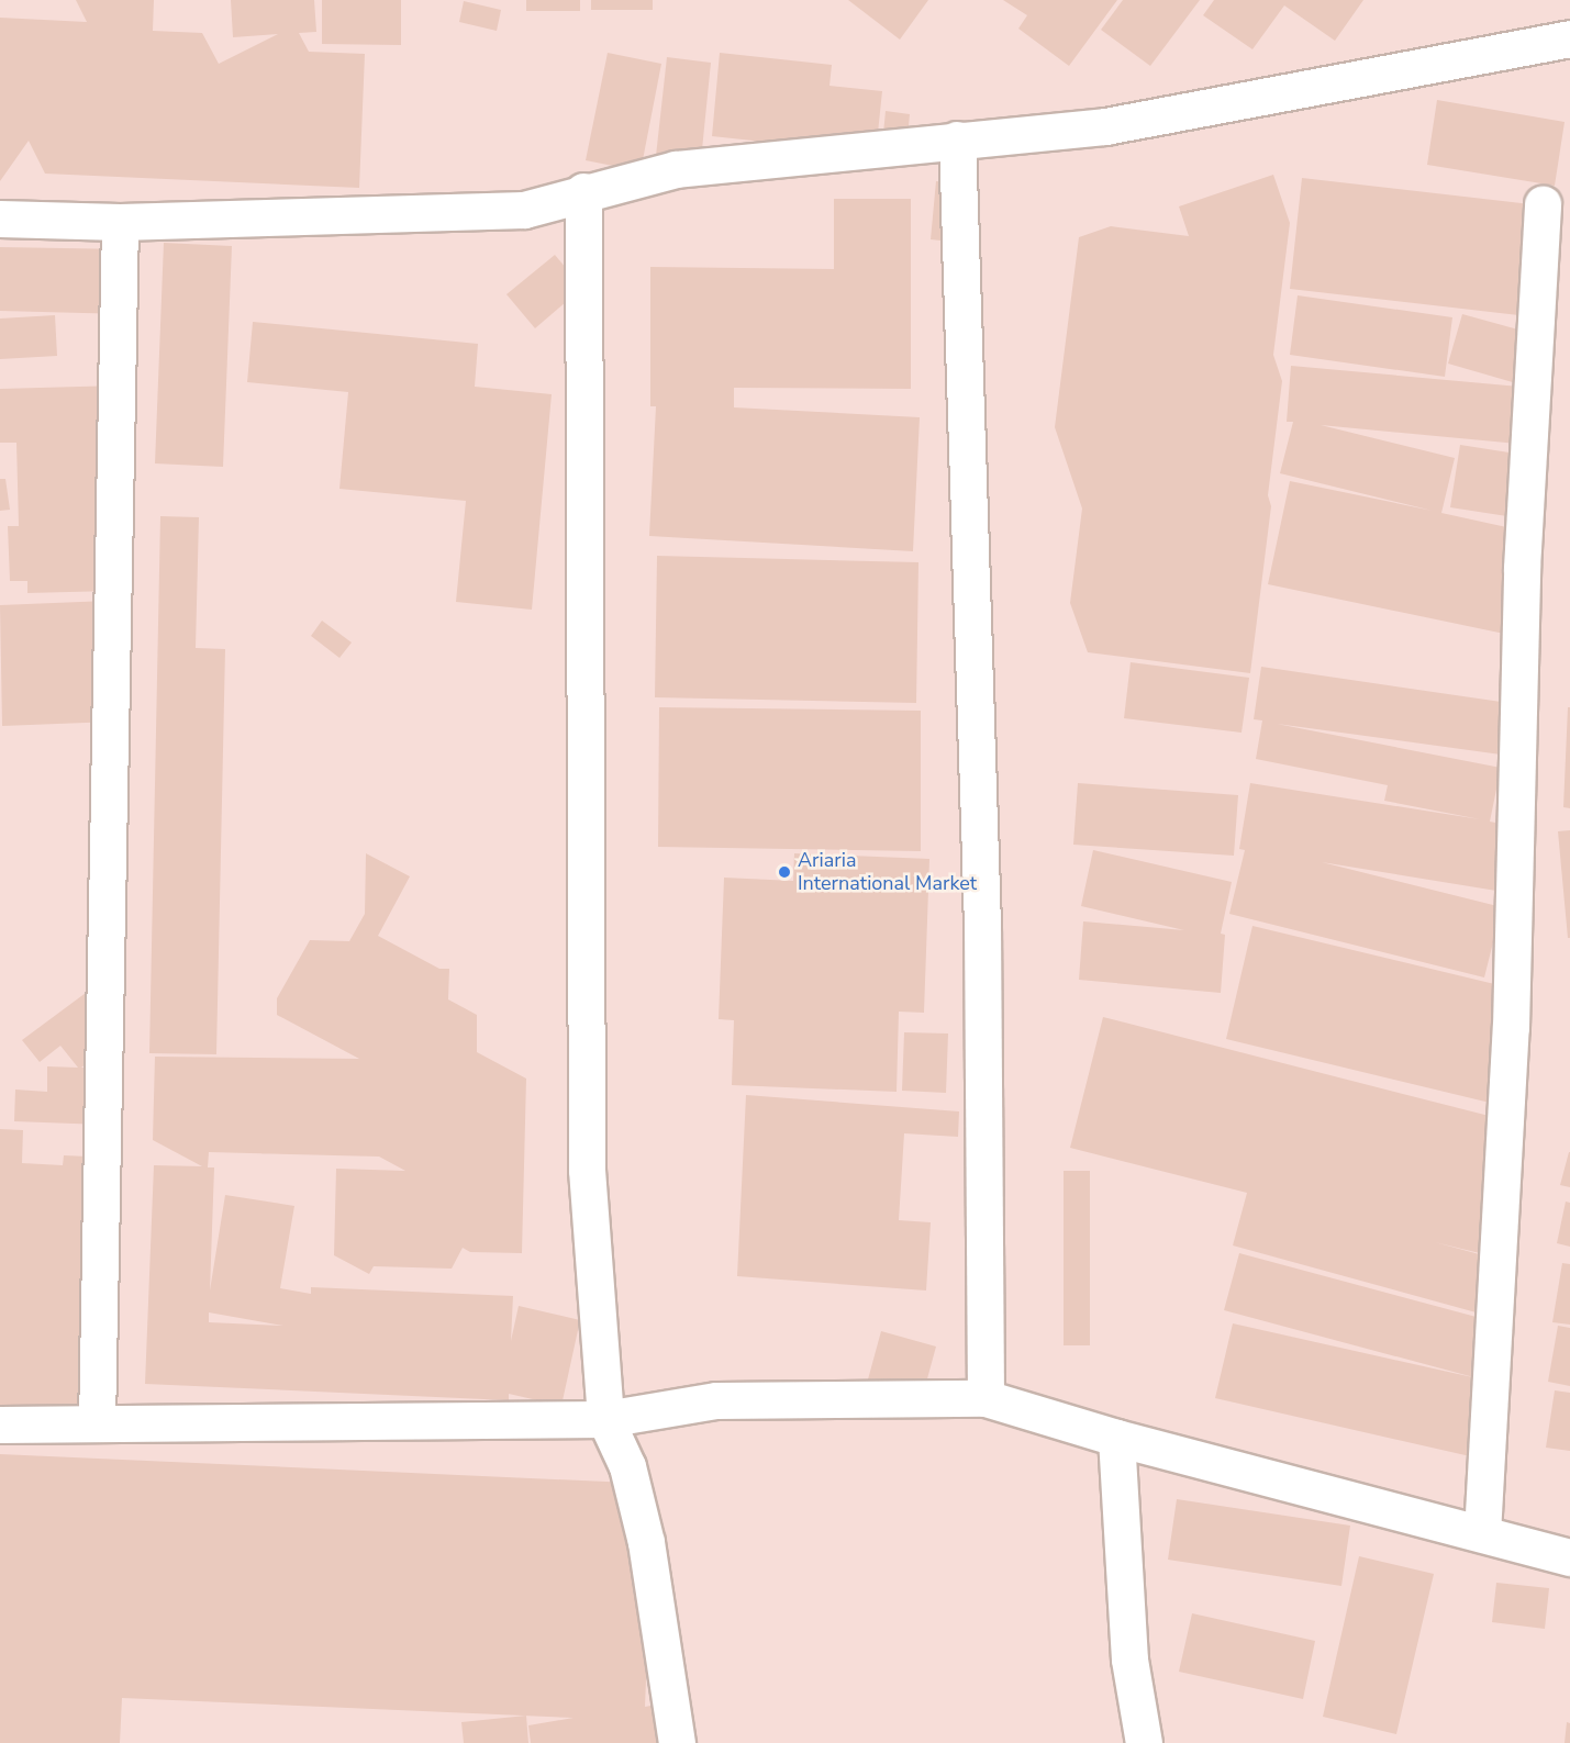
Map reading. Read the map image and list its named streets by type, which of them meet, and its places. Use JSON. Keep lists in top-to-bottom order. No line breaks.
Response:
{"places":["Ariaria International Market"]}
